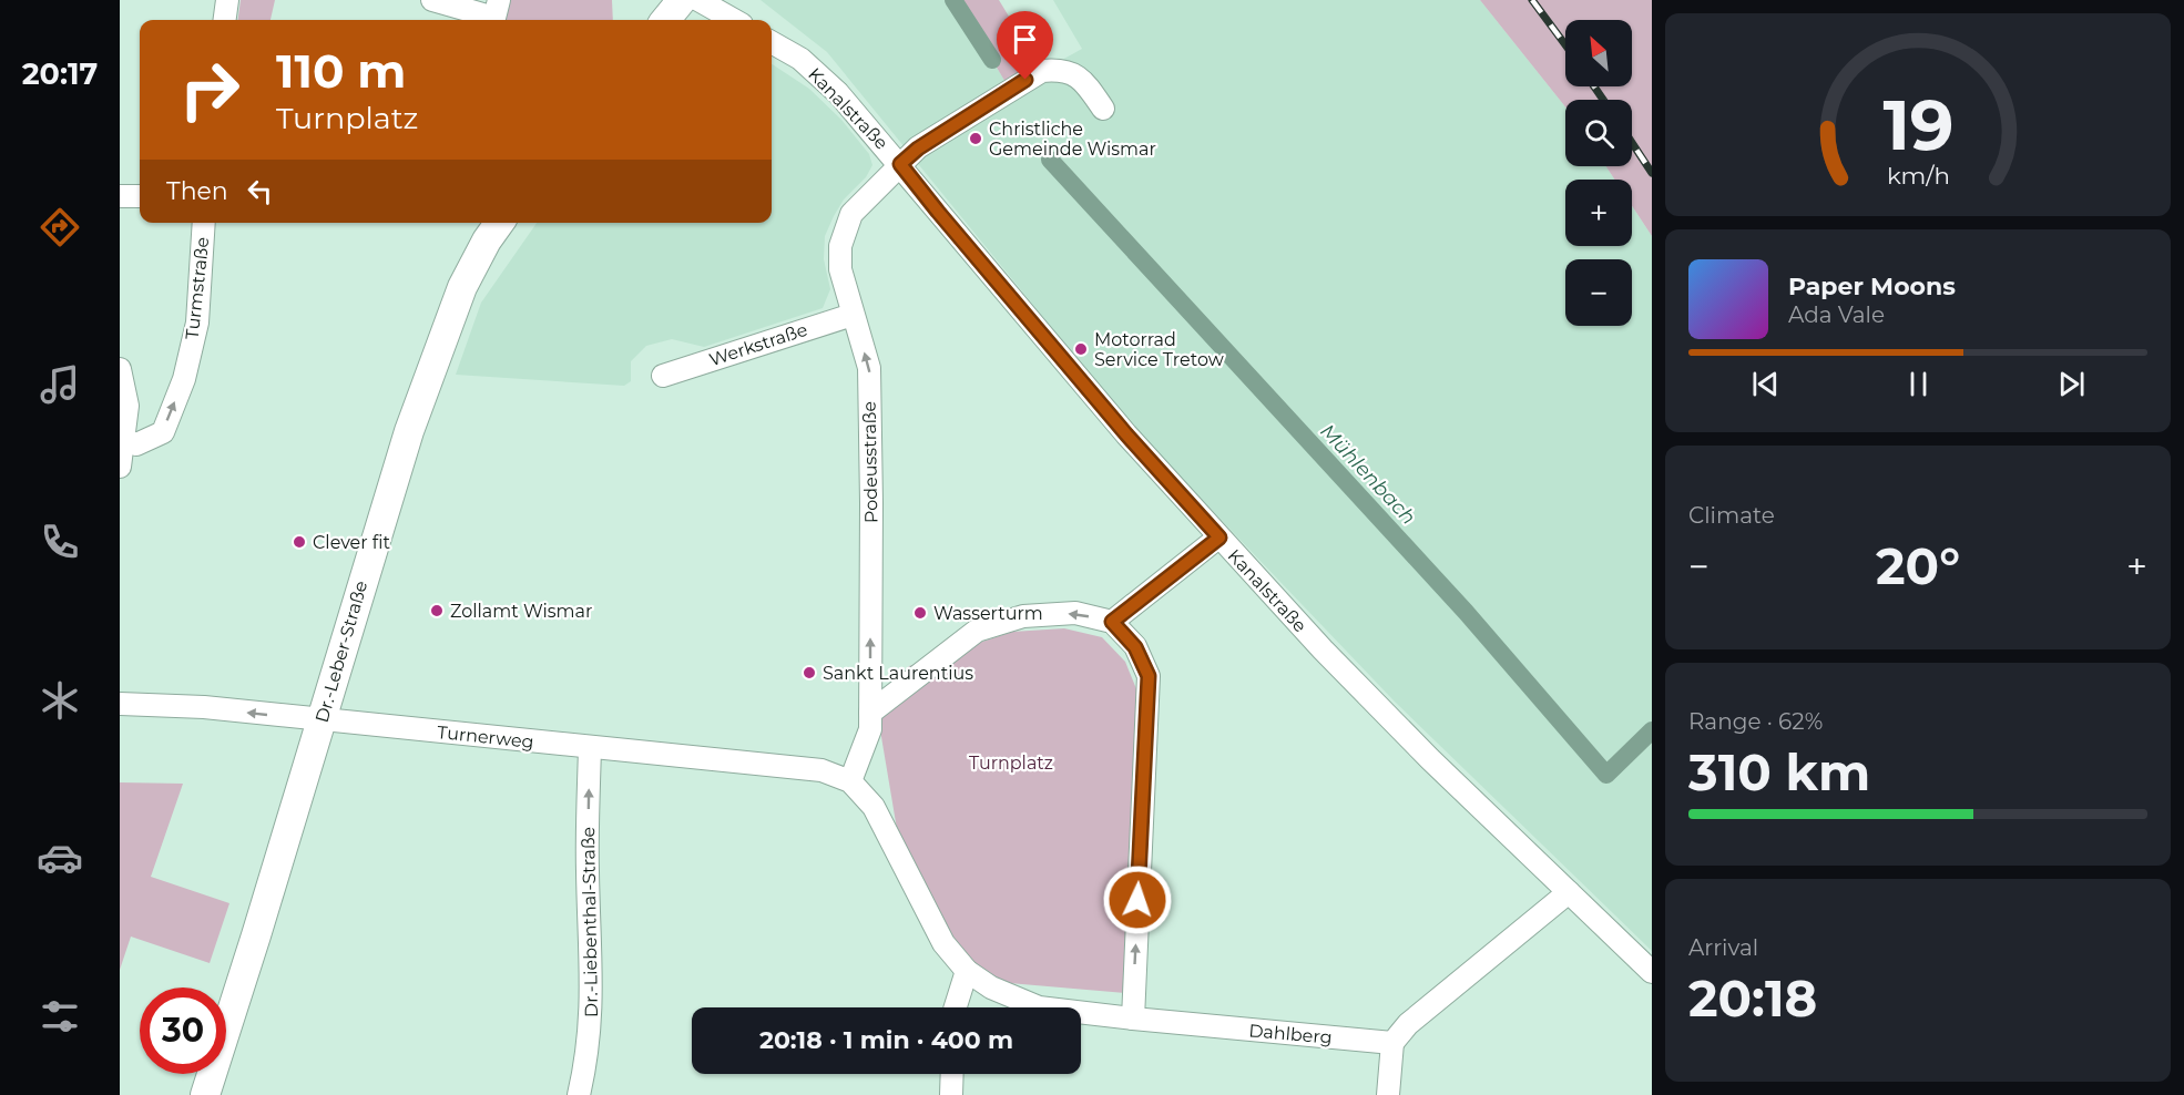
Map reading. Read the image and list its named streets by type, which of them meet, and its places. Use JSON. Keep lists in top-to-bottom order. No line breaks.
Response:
{"streets":{"main road":["Dr.-Leber-Straße"],"street":["Kanalstraße","Turmstraße","Werkstraße","Podeusstraße","Turnerweg","Dr.-Liebenthal-Straße","Dahlberg"]},"crossings":[["Kanalstraße","Podeusstraße"],["Werkstraße","Podeusstraße"],["Podeusstraße","Turnerweg"],["Dr.-Leber-Straße","Turnerweg"],["Turnerweg","Dr.-Liebenthal-Straße"]],"one_way":["Turmstraße","Podeusstraße","Dr.-Liebenthal-Straße"],"water":["Mühlenbach"],"parks":["Turnplatz"],"places":["Christliche Gemeinde Wismar","Motorrad Service Tretow","Clever fit","Zollamt Wismar","Wasserturm","Sankt Laurentius"],"north":"top left","page":{"tabs":"20:17","map_buttons":["+","−"],"turn":["110 m","Turnplatz"],"then":"Then","song":["Paper Moons","Ada Vale"],"tile":["Climate",["Range · 62%","310 km"],["Arrival","20:18"]],"heat":["−","20°","+"],"limit":"30","trip":"20:18 · 1 min · 400 m","gauge":["19","km/h"]}}
